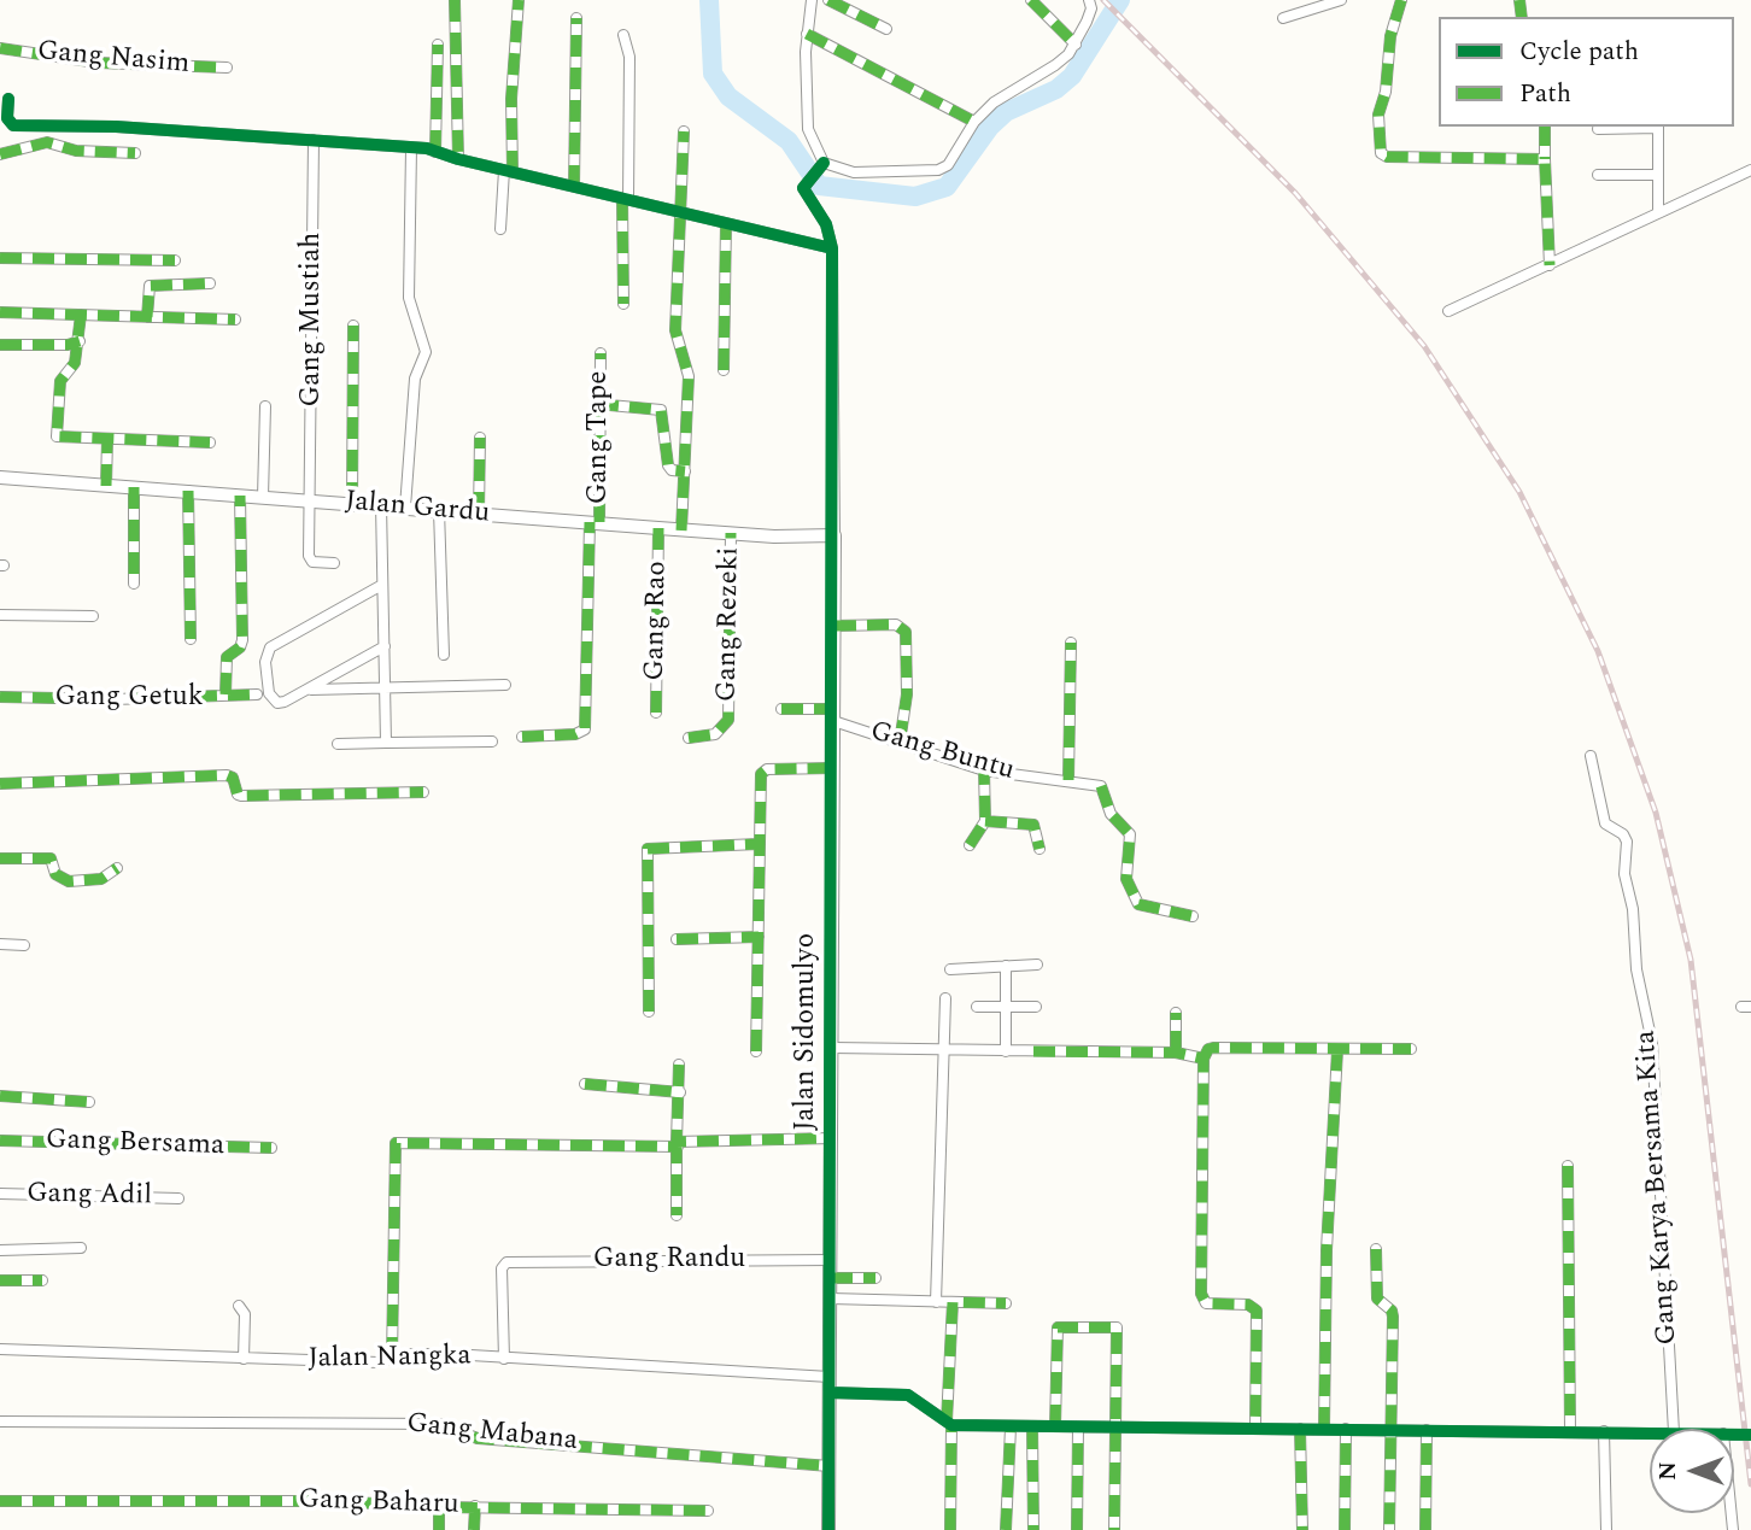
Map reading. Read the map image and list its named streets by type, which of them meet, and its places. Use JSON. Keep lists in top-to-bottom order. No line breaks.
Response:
{"streets":{"street":["Gang Nasim","Gang Mustiah","Gang Tape","Jalan Gardu","Gang Rao","Gang Rezeki","Gang Getuk","Gang Buntu","Jalan Sidomulyo","Gang Bersama","Gang Karya Bersama Kita","Gang Adil","Gang Randu","Jalan Nangka","Gang Mabana","Gang Baharu"]},"crossings":[["Gang Mustiah","Jalan Gardu"],["Gang Tape","Jalan Gardu"],["Jalan Gardu","Gang Rao"],["Jalan Gardu","Gang Rezeki"],["Jalan Gardu","Jalan Sidomulyo"],["Gang Buntu","Jalan Sidomulyo"],["Jalan Sidomulyo","Gang Randu"],["Jalan Sidomulyo","Jalan Nangka"],["Jalan Sidomulyo","Gang Mabana"],["Gang Randu","Jalan Nangka"]],"legend":["Cycle path","Path"],"north":"left"}
